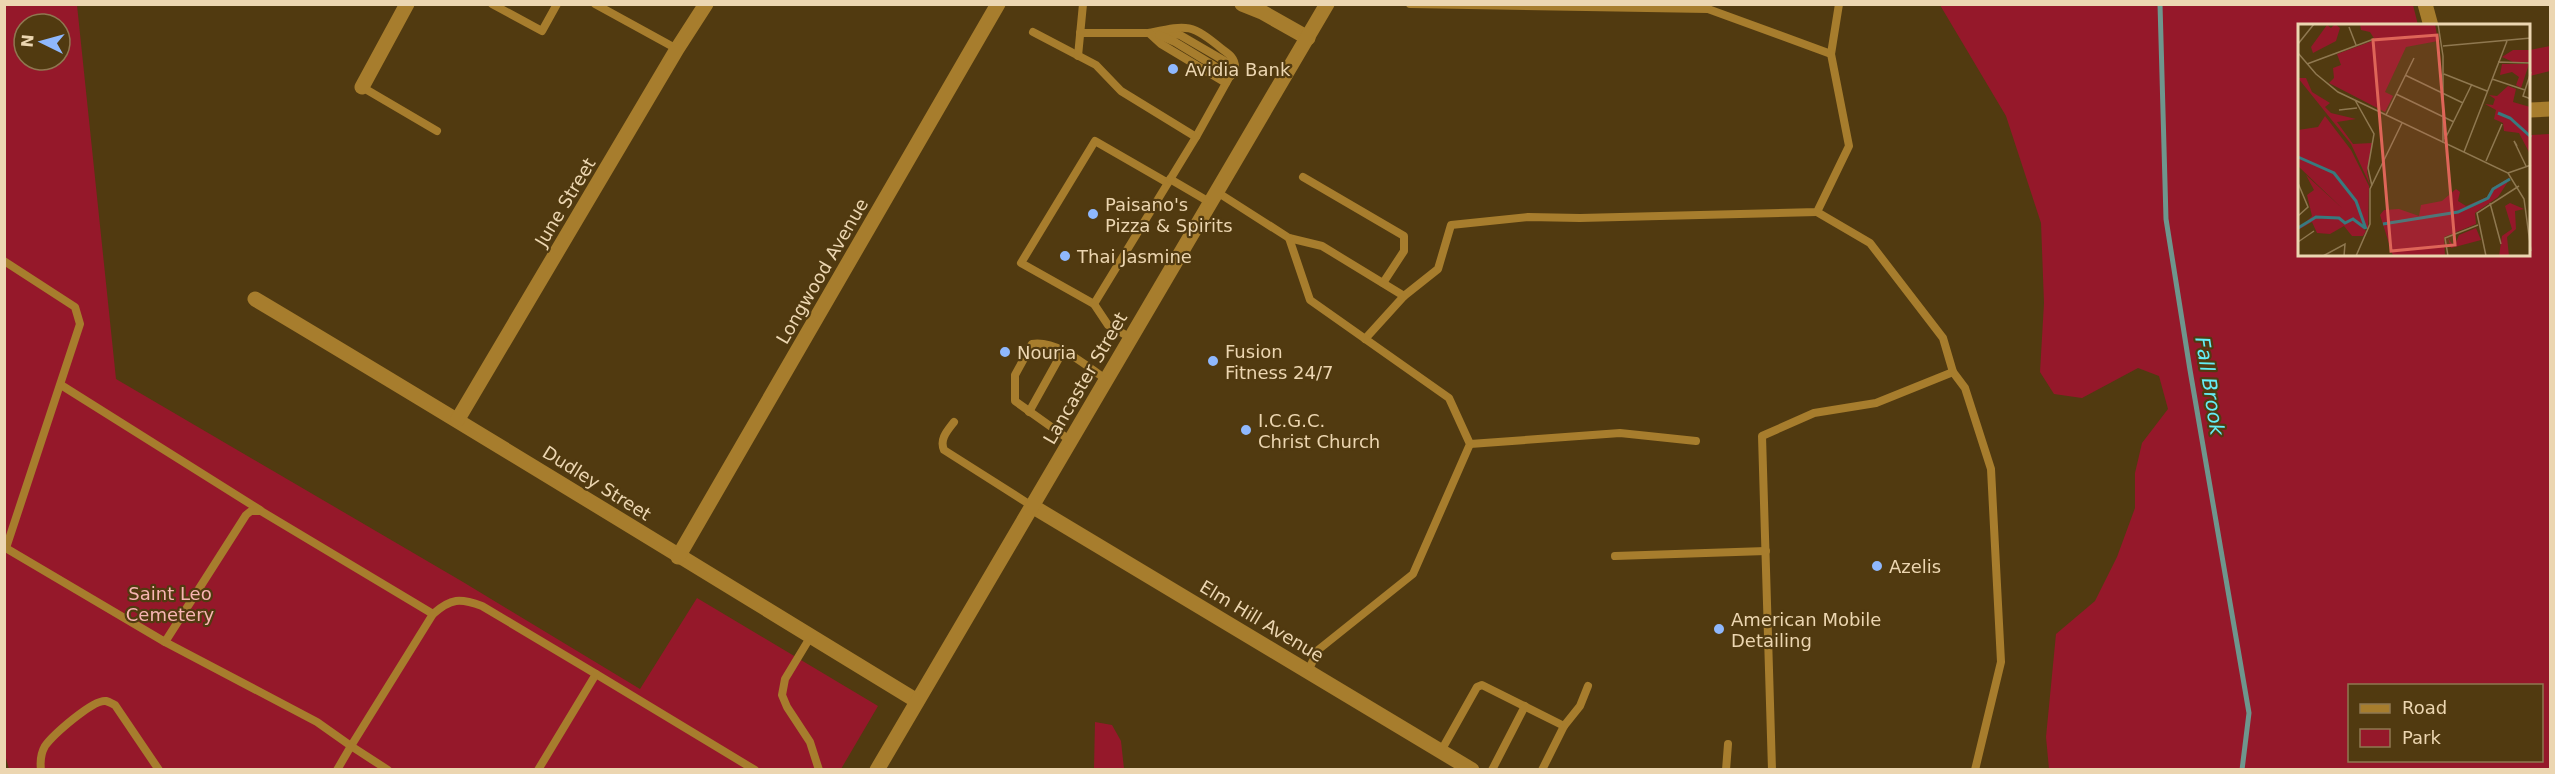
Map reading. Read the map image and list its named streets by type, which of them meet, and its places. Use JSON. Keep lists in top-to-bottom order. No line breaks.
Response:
{"streets":{"street":["June Street","Longwood Avenue","Lancaster Street","Dudley Street","Elm Hill Avenue"]},"crossings":[["June Street","Dudley Street"],["Longwood Avenue","Dudley Street"],["Lancaster Street","Dudley Street"],["Lancaster Street","Elm Hill Avenue"]],"water":["Fall Brook"],"parks":["Saint Leo Cemetery"],"places":["Avidia Bank","Paisano's Pizza & Spirits","Thai Jasmine","Nouria","Fusion Fitness 24/7","I.C.G.C. Christ Church","Azelis","American Mobile Detailing"],"legend":["Road","Park"],"north":"left"}
